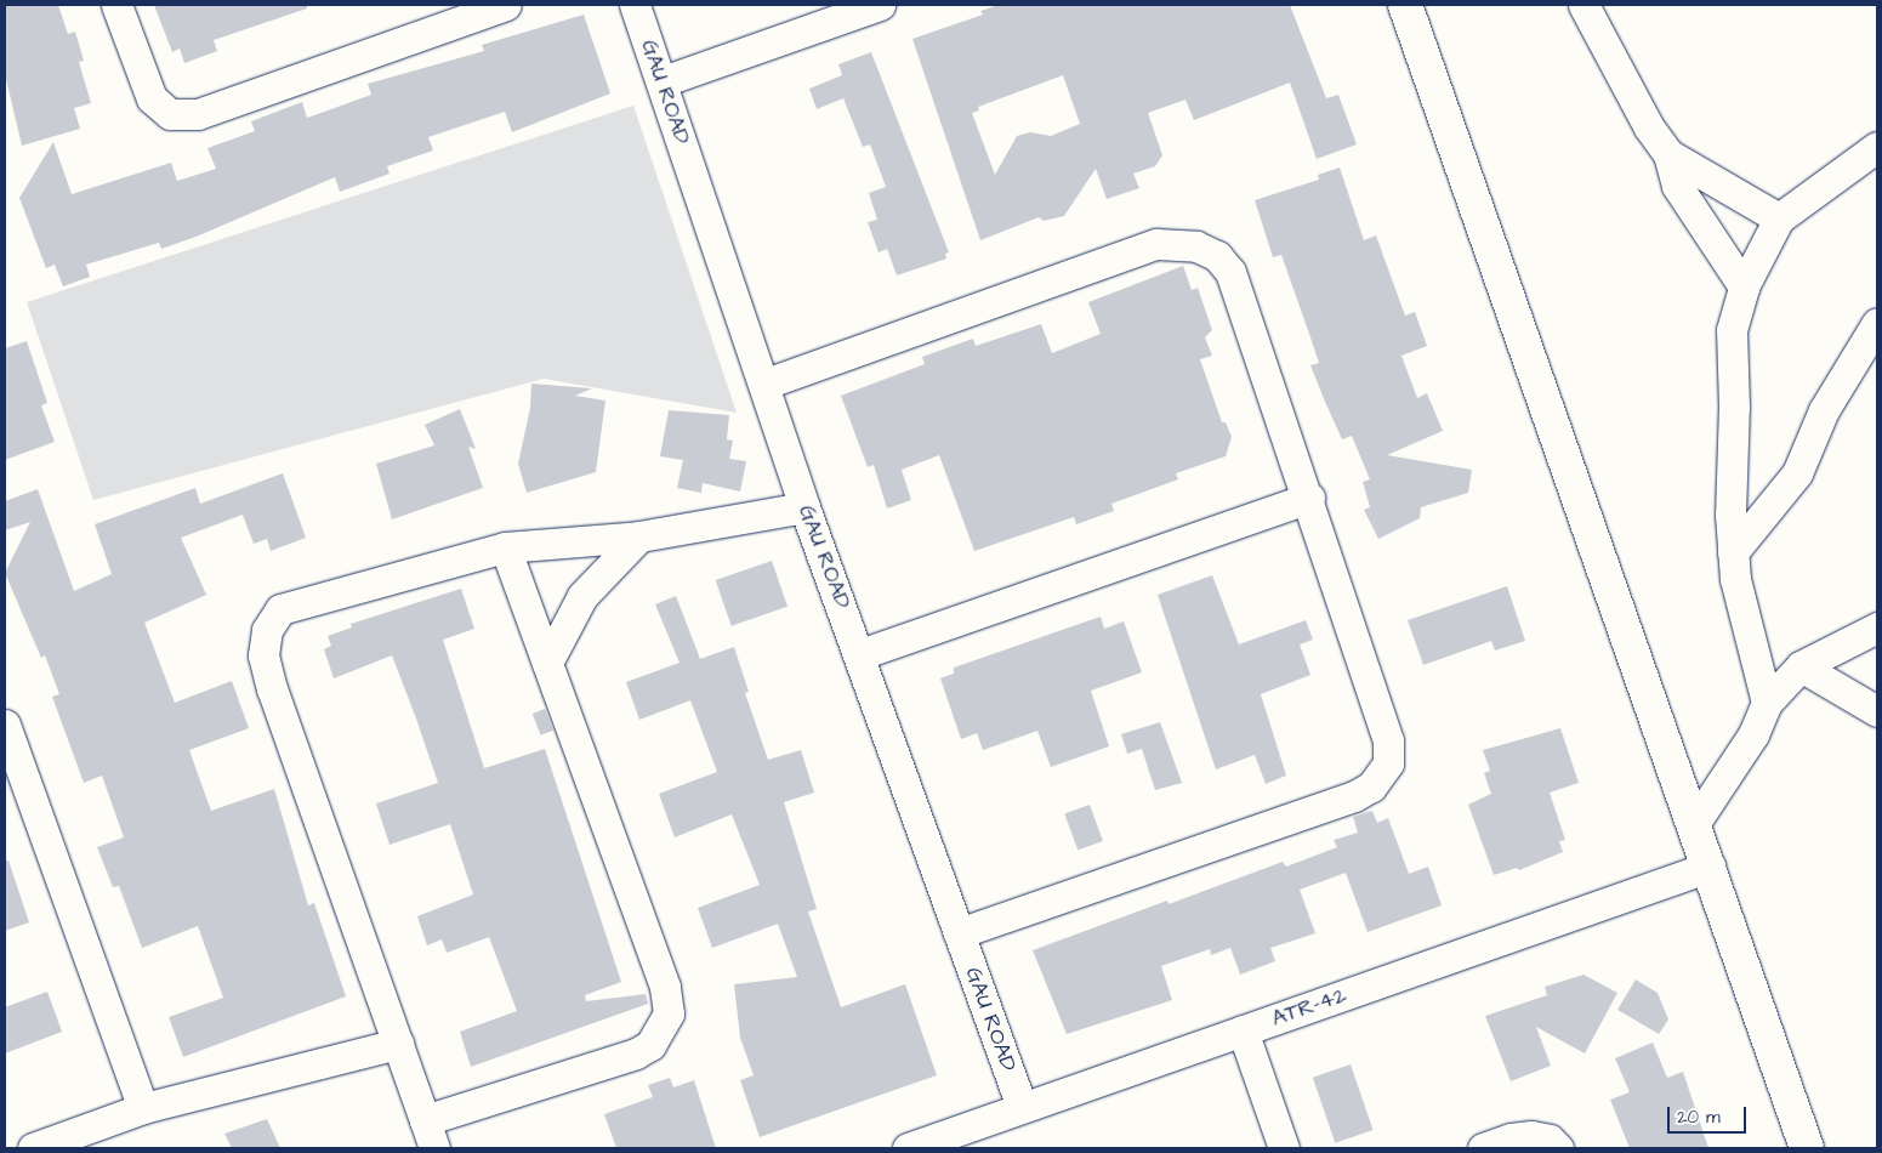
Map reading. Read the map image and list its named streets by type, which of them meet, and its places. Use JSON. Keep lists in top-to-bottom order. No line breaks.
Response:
{"streets":{"street":["GAU ROAD","ATR-42"]},"crossings":[["GAU ROAD","ATR-42"]],"scale_bar":"20 m"}
